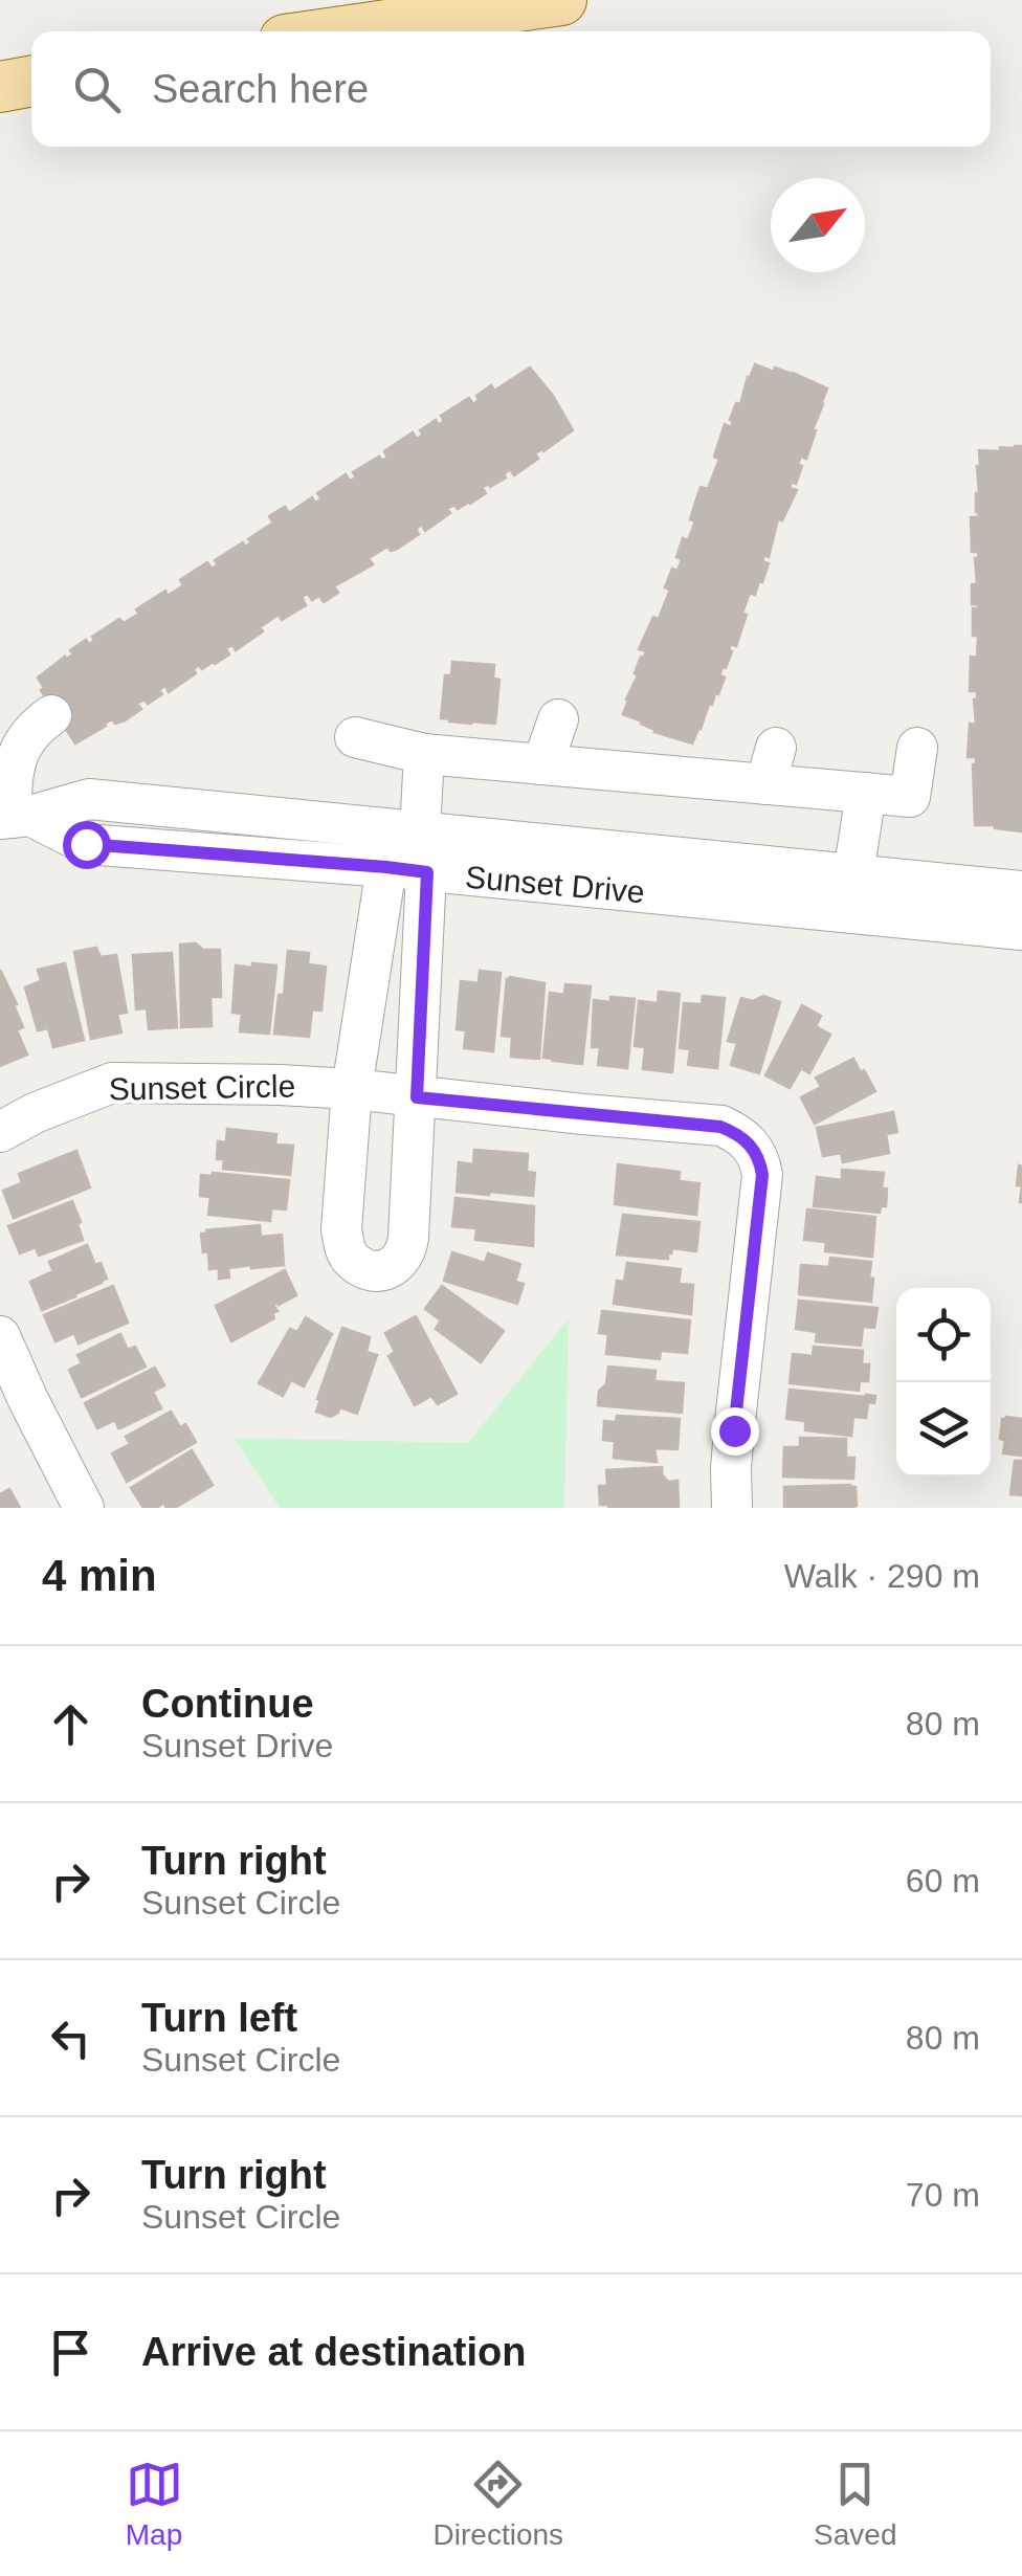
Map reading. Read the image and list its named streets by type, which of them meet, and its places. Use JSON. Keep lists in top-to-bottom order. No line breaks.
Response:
{"streets":{"street":["Sunset Drive","Sunset Circle"]},"north":"top right","page":{"search":"Search here","heading":["4 min","Walk · 290 m"],"list":[["Continue","Sunset Drive","80 m"],["Turn right","Sunset Circle","60 m"],["Turn left","Sunset Circle","80 m"],["Turn right","Sunset Circle","70 m"],"Arrive at destination"],"nav":["Map","Directions","Saved"]}}
